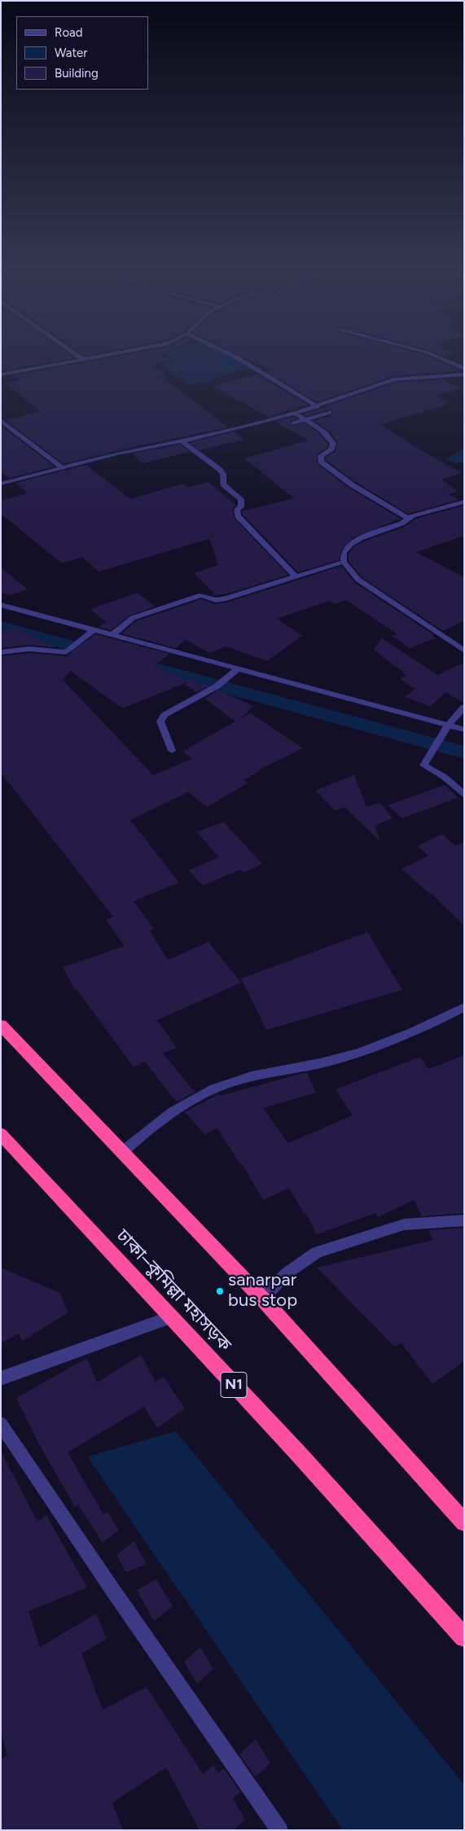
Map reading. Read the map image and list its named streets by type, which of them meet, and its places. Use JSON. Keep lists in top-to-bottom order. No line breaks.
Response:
{"streets":{"highway":["ঢাকা–কুমিল্লা মহাসড়ক","N1"]},"places":["sanarpar bus stop"],"legend":["Road","Water","Building"]}
